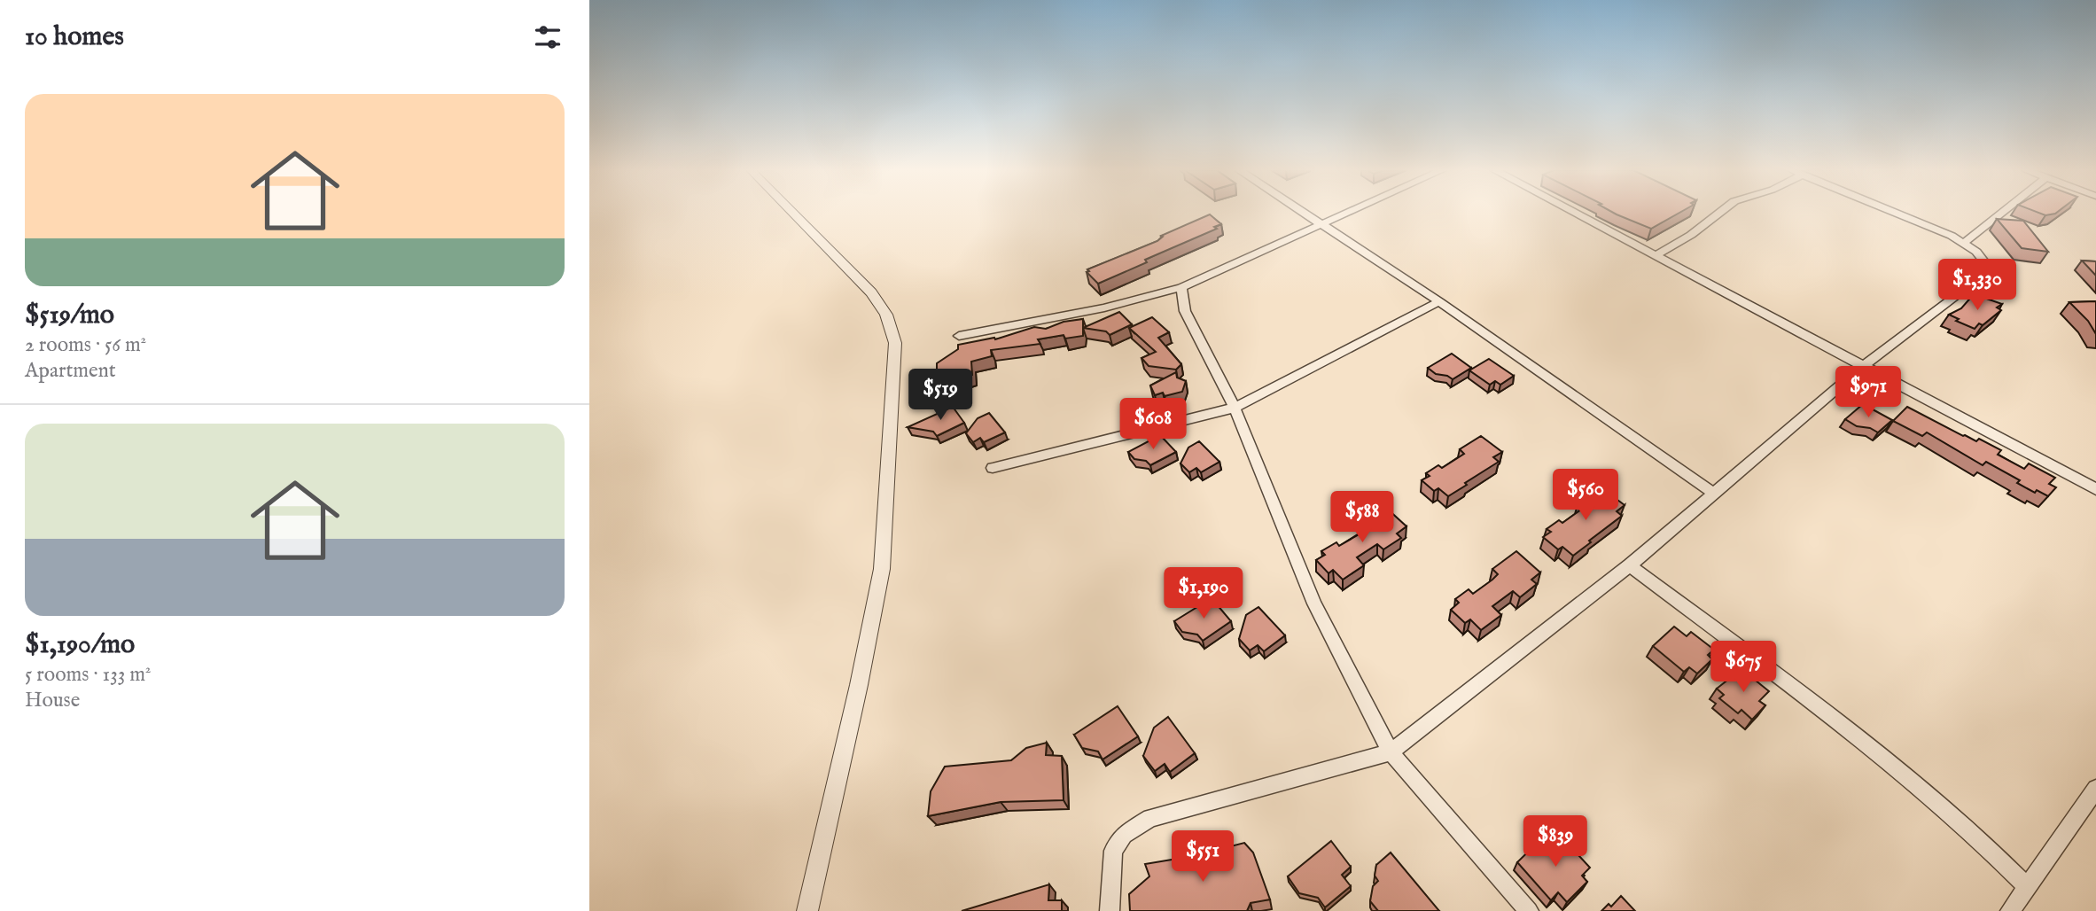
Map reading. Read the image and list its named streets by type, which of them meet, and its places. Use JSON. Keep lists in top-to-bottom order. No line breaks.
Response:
{"page":{"heading":"10 homes","list":[{"name":"$519/mo","note":"2 rooms · 56 m² · Apartment"},{"name":"$1,190/mo","note":"5 rooms · 133 m² · House"}],"price":["$1,330","$971","$519","$608","$560","$588","$1,190","$675","$839","$551"]}}
